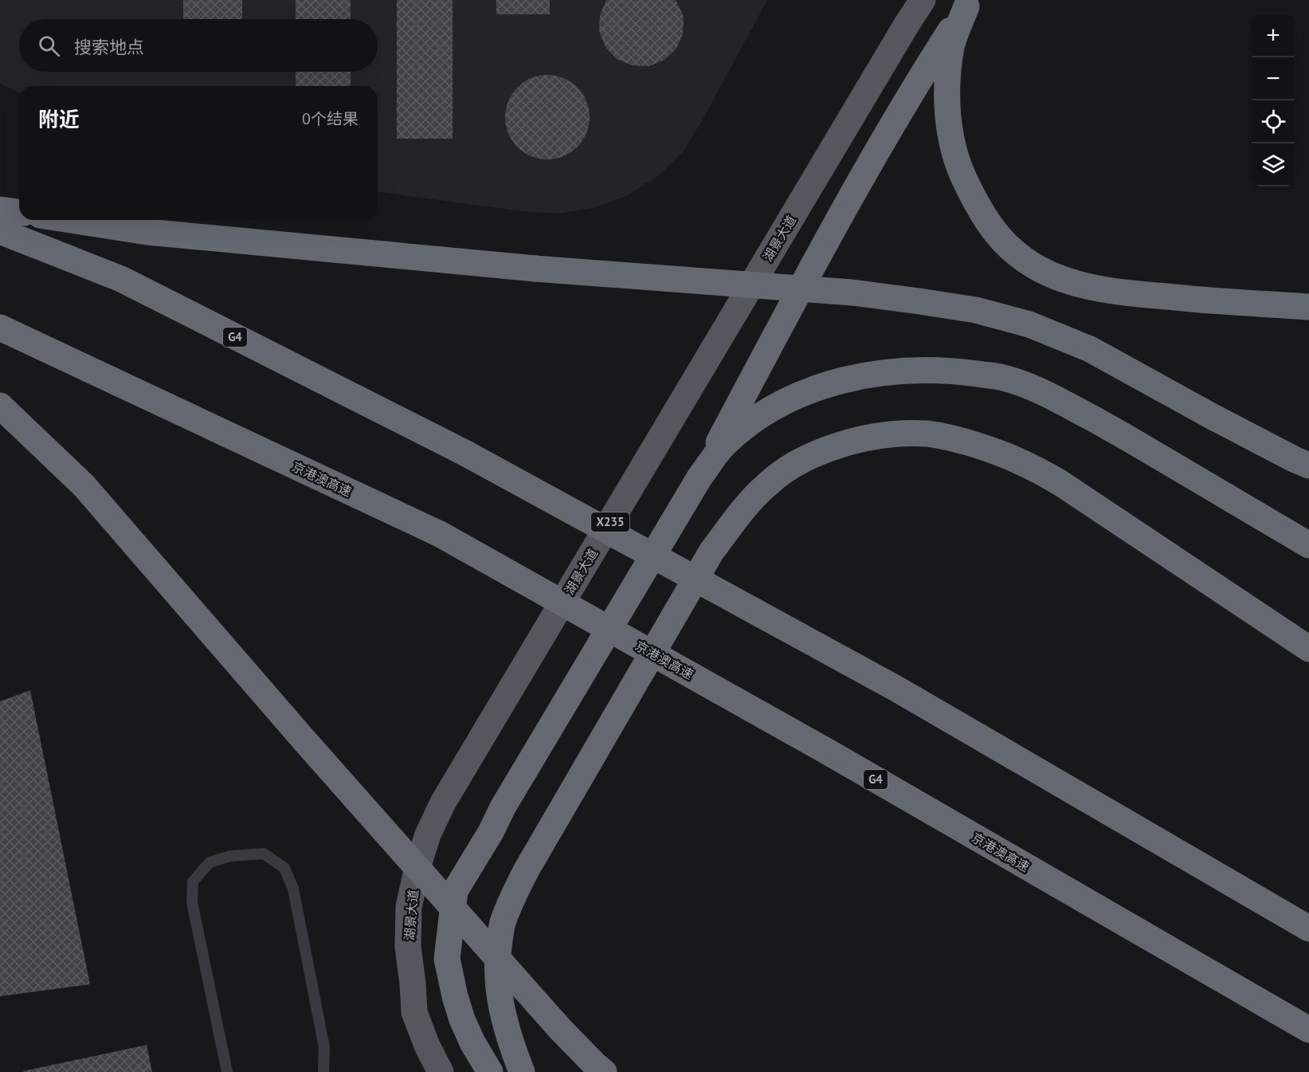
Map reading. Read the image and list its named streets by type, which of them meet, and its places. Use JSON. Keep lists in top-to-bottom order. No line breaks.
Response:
{"streets":{"highway":["G4","京港澳高速"],"main road":["湖景大道","X235"]},"page":{"map_buttons":["+","−"],"search":"搜索地点","heading":["附近","0个结果"]}}
